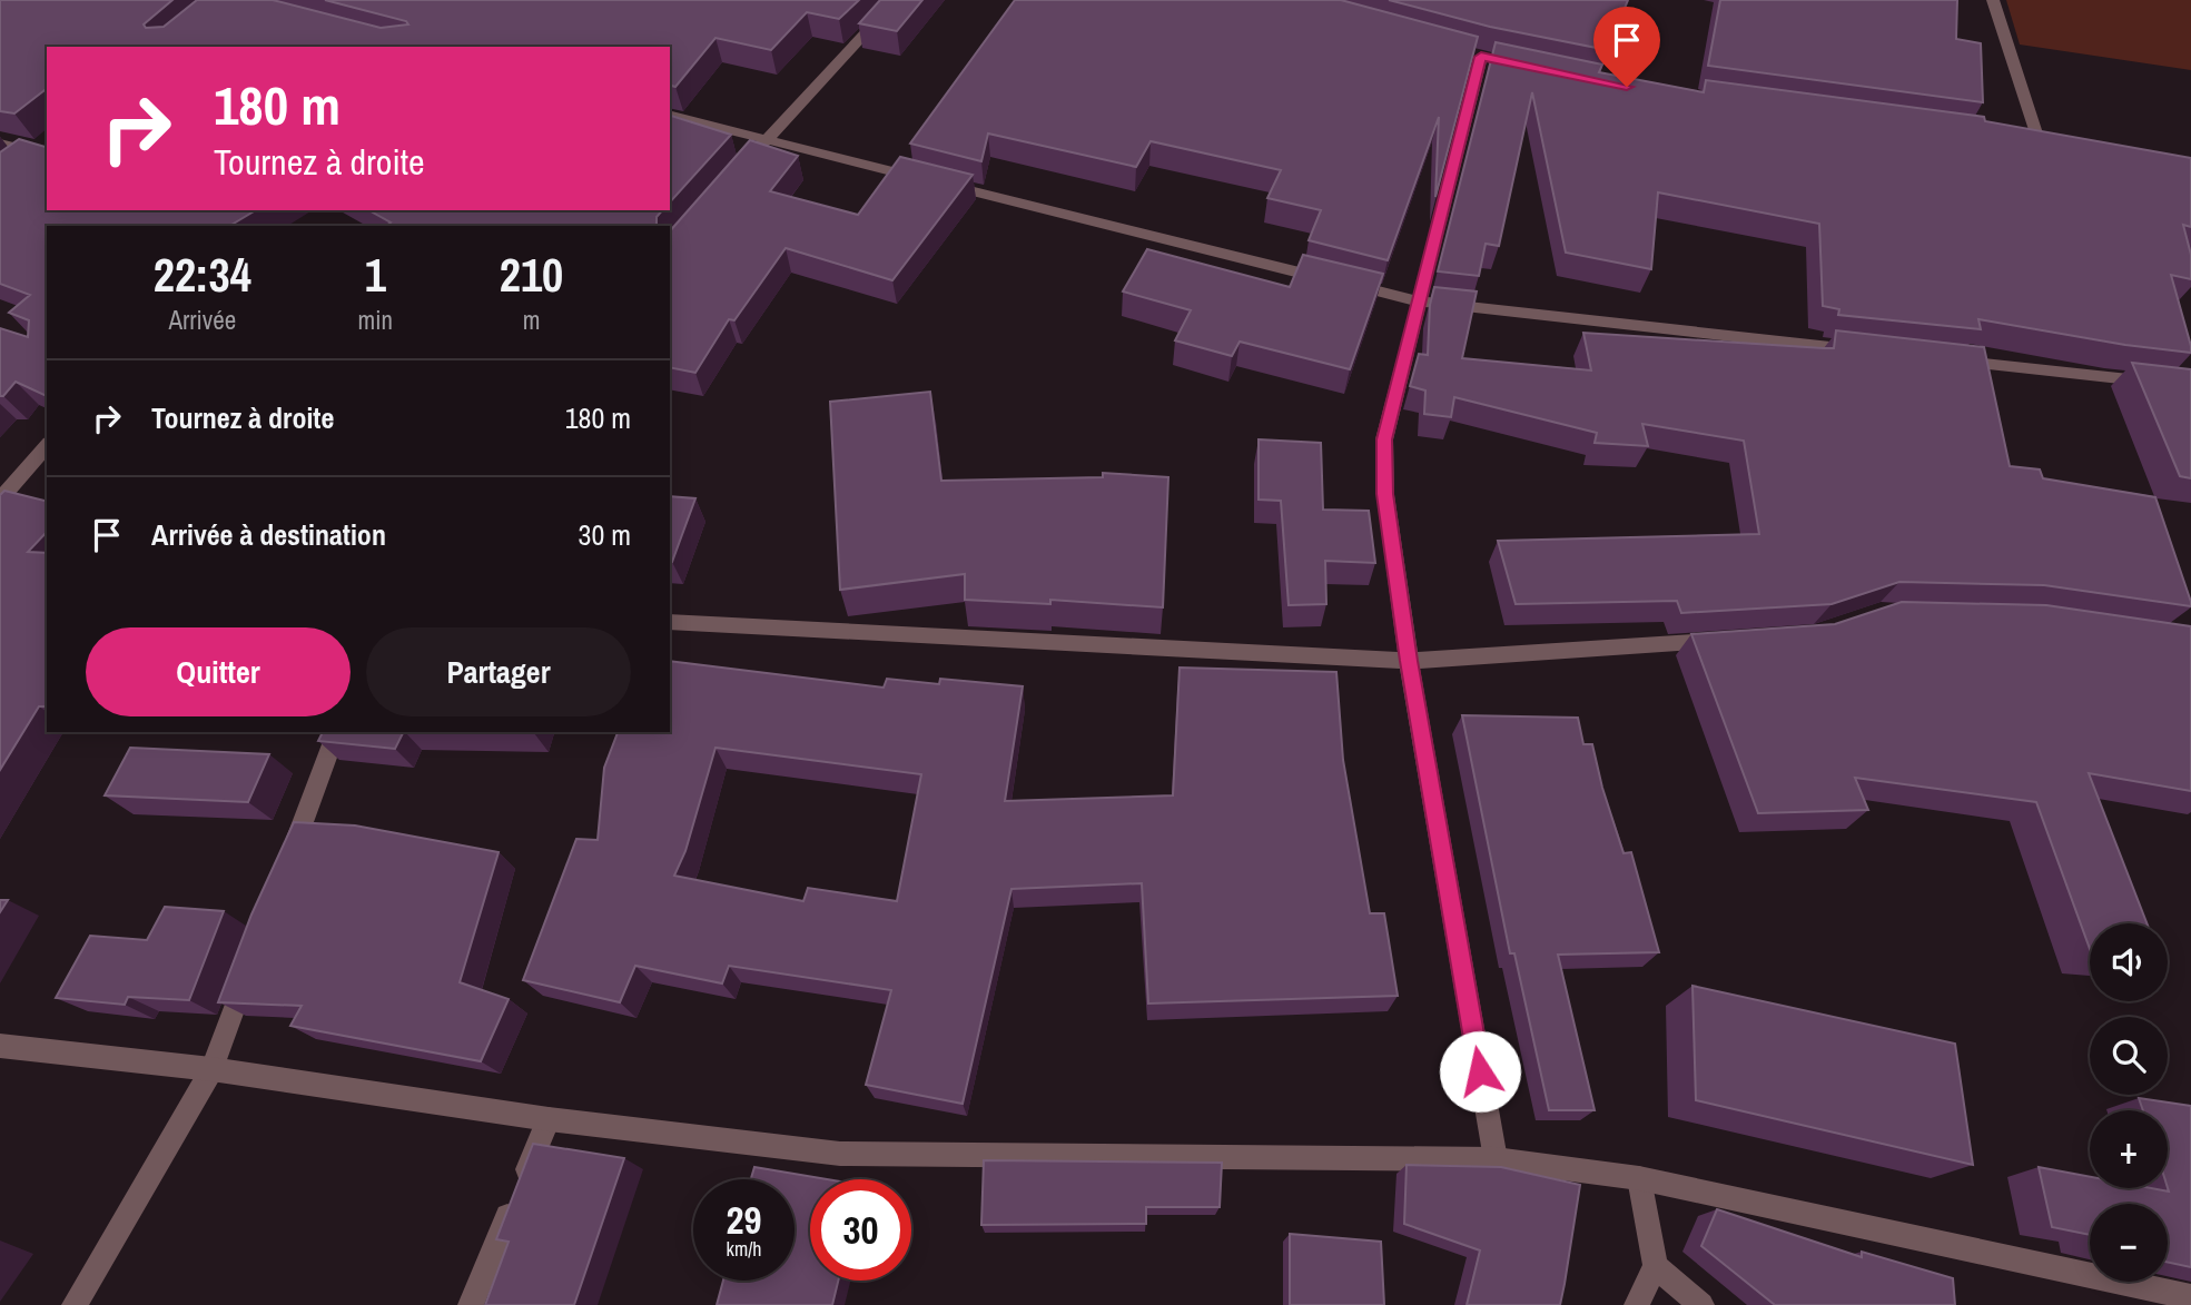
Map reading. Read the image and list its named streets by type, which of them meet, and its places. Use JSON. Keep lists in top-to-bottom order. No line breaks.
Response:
{"page":{"turn":["180 m","Tournez à droite"],"eta":["22:34","Arrivée","1","min","210","m"],"list":[{"name":"Tournez à droite","value":"180 m"},{"name":"Arrivée à destination","value":"30 m"}],"buttons":["Quitter","Partager"],"map_buttons":["+","−"],"speed":"29 km/h","limit":"30"}}
